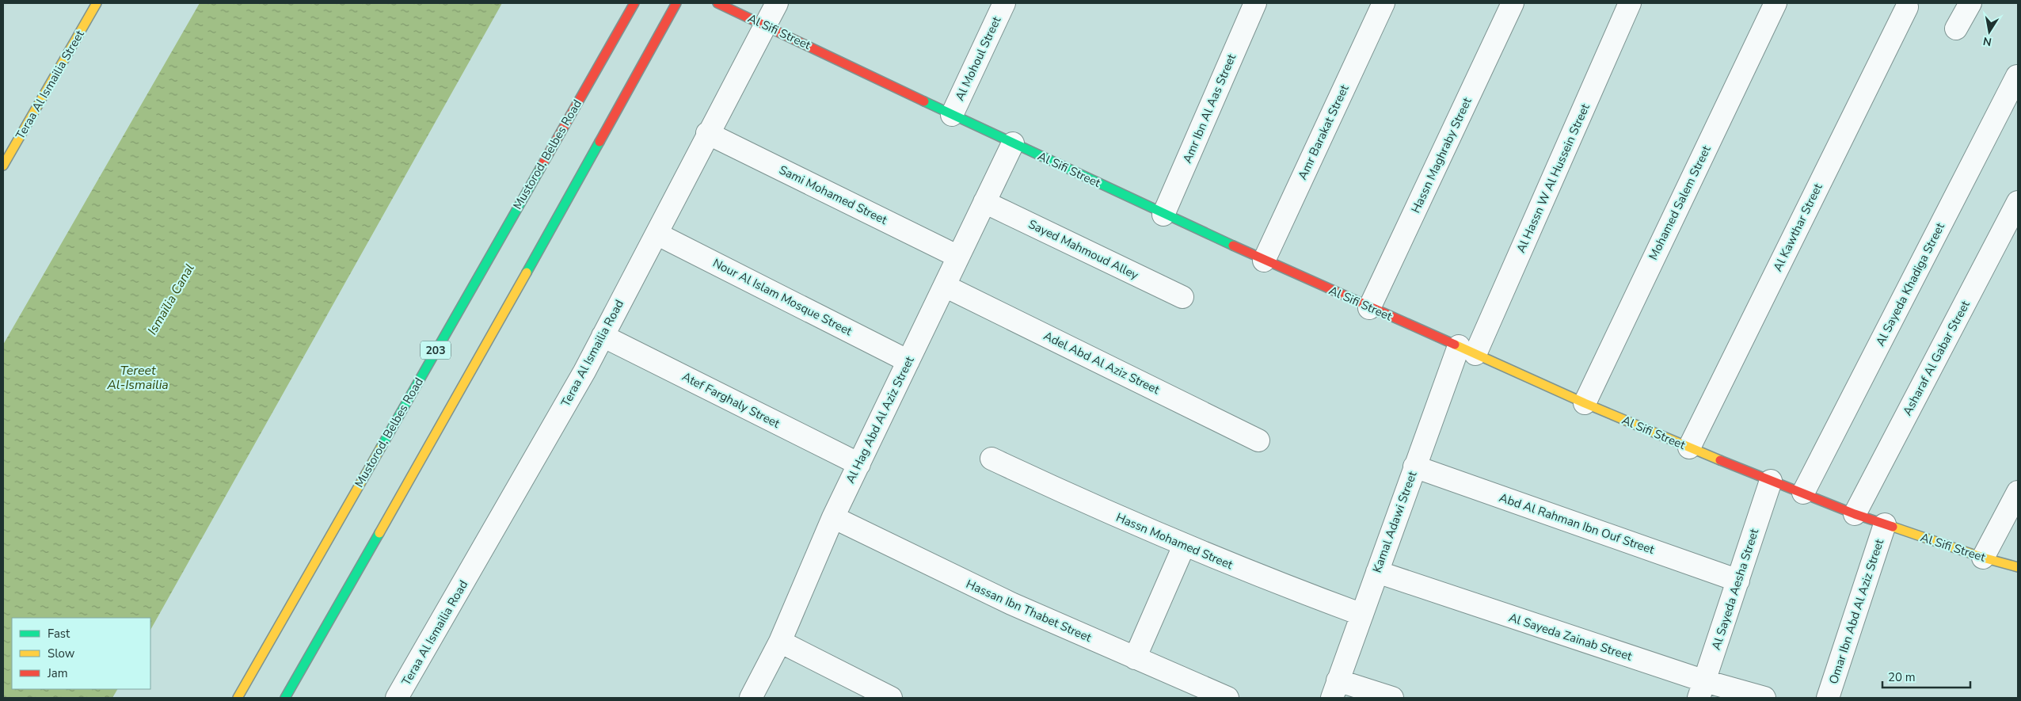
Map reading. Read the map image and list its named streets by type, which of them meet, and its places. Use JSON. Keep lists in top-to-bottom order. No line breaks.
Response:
{"streets":{"main road":["Al Sifi Street","Teraa Al Ismailia Street","Mustorod, Belbes Road","203"],"street":["Al Mohoul Street","Amr Ibn Al Aas Street","Amr Barakat Street","Hassn Maghraby Street","Al Hassn W Al Hussein Street","Sami Mohamed Street","Mohamed Salem Street","Al Kawthar Street","Sayed Mahmoud Alley","Al Sayeda Khadiga Street","Nour Al Islam Mosque Street","Teraa Al Ismailia Road","Asharaf Al Gabar Street","Adel Abd Al Aziz Street","Atef Farghaly Street","Al Hag Abd Al Aziz Street","Kamal Adawi Street","Abd Al Rahman Ibn Ouf Street","Hassn Mohamed Street","Al Sayeda Aesha Street","Hassan Ibn Thabet Street","Omar Ibn Abd Al Aziz Street","Al Sayeda Zainab Street"]},"crossings":[["Al Sifi Street","Al Mohoul Street"],["Al Sifi Street","Amr Ibn Al Aas Street"],["Al Sifi Street","Amr Barakat Street"],["Al Sifi Street","Hassn Maghraby Street"],["Al Sifi Street","Al Hassn W Al Hussein Street"],["Al Sifi Street","Mohamed Salem Street"],["Al Sifi Street","Al Kawthar Street"],["Al Sifi Street","Al Sayeda Khadiga Street"],["Al Sifi Street","Teraa Al Ismailia Road"],["Al Sifi Street","Asharaf Al Gabar Street"],["Al Sifi Street","Al Hag Abd Al Aziz Street"],["Al Sifi Street","Kamal Adawi Street"],["Al Sifi Street","Al Sayeda Aesha Street"],["Al Sifi Street","Omar Ibn Abd Al Aziz Street"],["Al Hassn W Al Hussein Street","Kamal Adawi Street"],["Sami Mohamed Street","Teraa Al Ismailia Road"],["Sami Mohamed Street","Al Hag Abd Al Aziz Street"],["Sayed Mahmoud Alley","Al Hag Abd Al Aziz Street"],["Nour Al Islam Mosque Street","Teraa Al Ismailia Road"],["Nour Al Islam Mosque Street","Al Hag Abd Al Aziz Street"],["Teraa Al Ismailia Road","Atef Farghaly Street"],["Adel Abd Al Aziz Street","Al Hag Abd Al Aziz Street"],["Atef Farghaly Street","Al Hag Abd Al Aziz Street"],["Al Hag Abd Al Aziz Street","Hassan Ibn Thabet Street"],["Kamal Adawi Street","Abd Al Rahman Ibn Ouf Street"],["Kamal Adawi Street","Hassn Mohamed Street"],["Kamal Adawi Street","Al Sayeda Zainab Street"],["Abd Al Rahman Ibn Ouf Street","Al Sayeda Aesha Street"],["Al Sayeda Aesha Street","Al Sayeda Zainab Street"]],"water":["Ismaïlia Canal","Tereet Al-Ismailia"],"legend":["Fast","Slow","Jam"],"scale_bar":"20 m","north":"bottom"}
